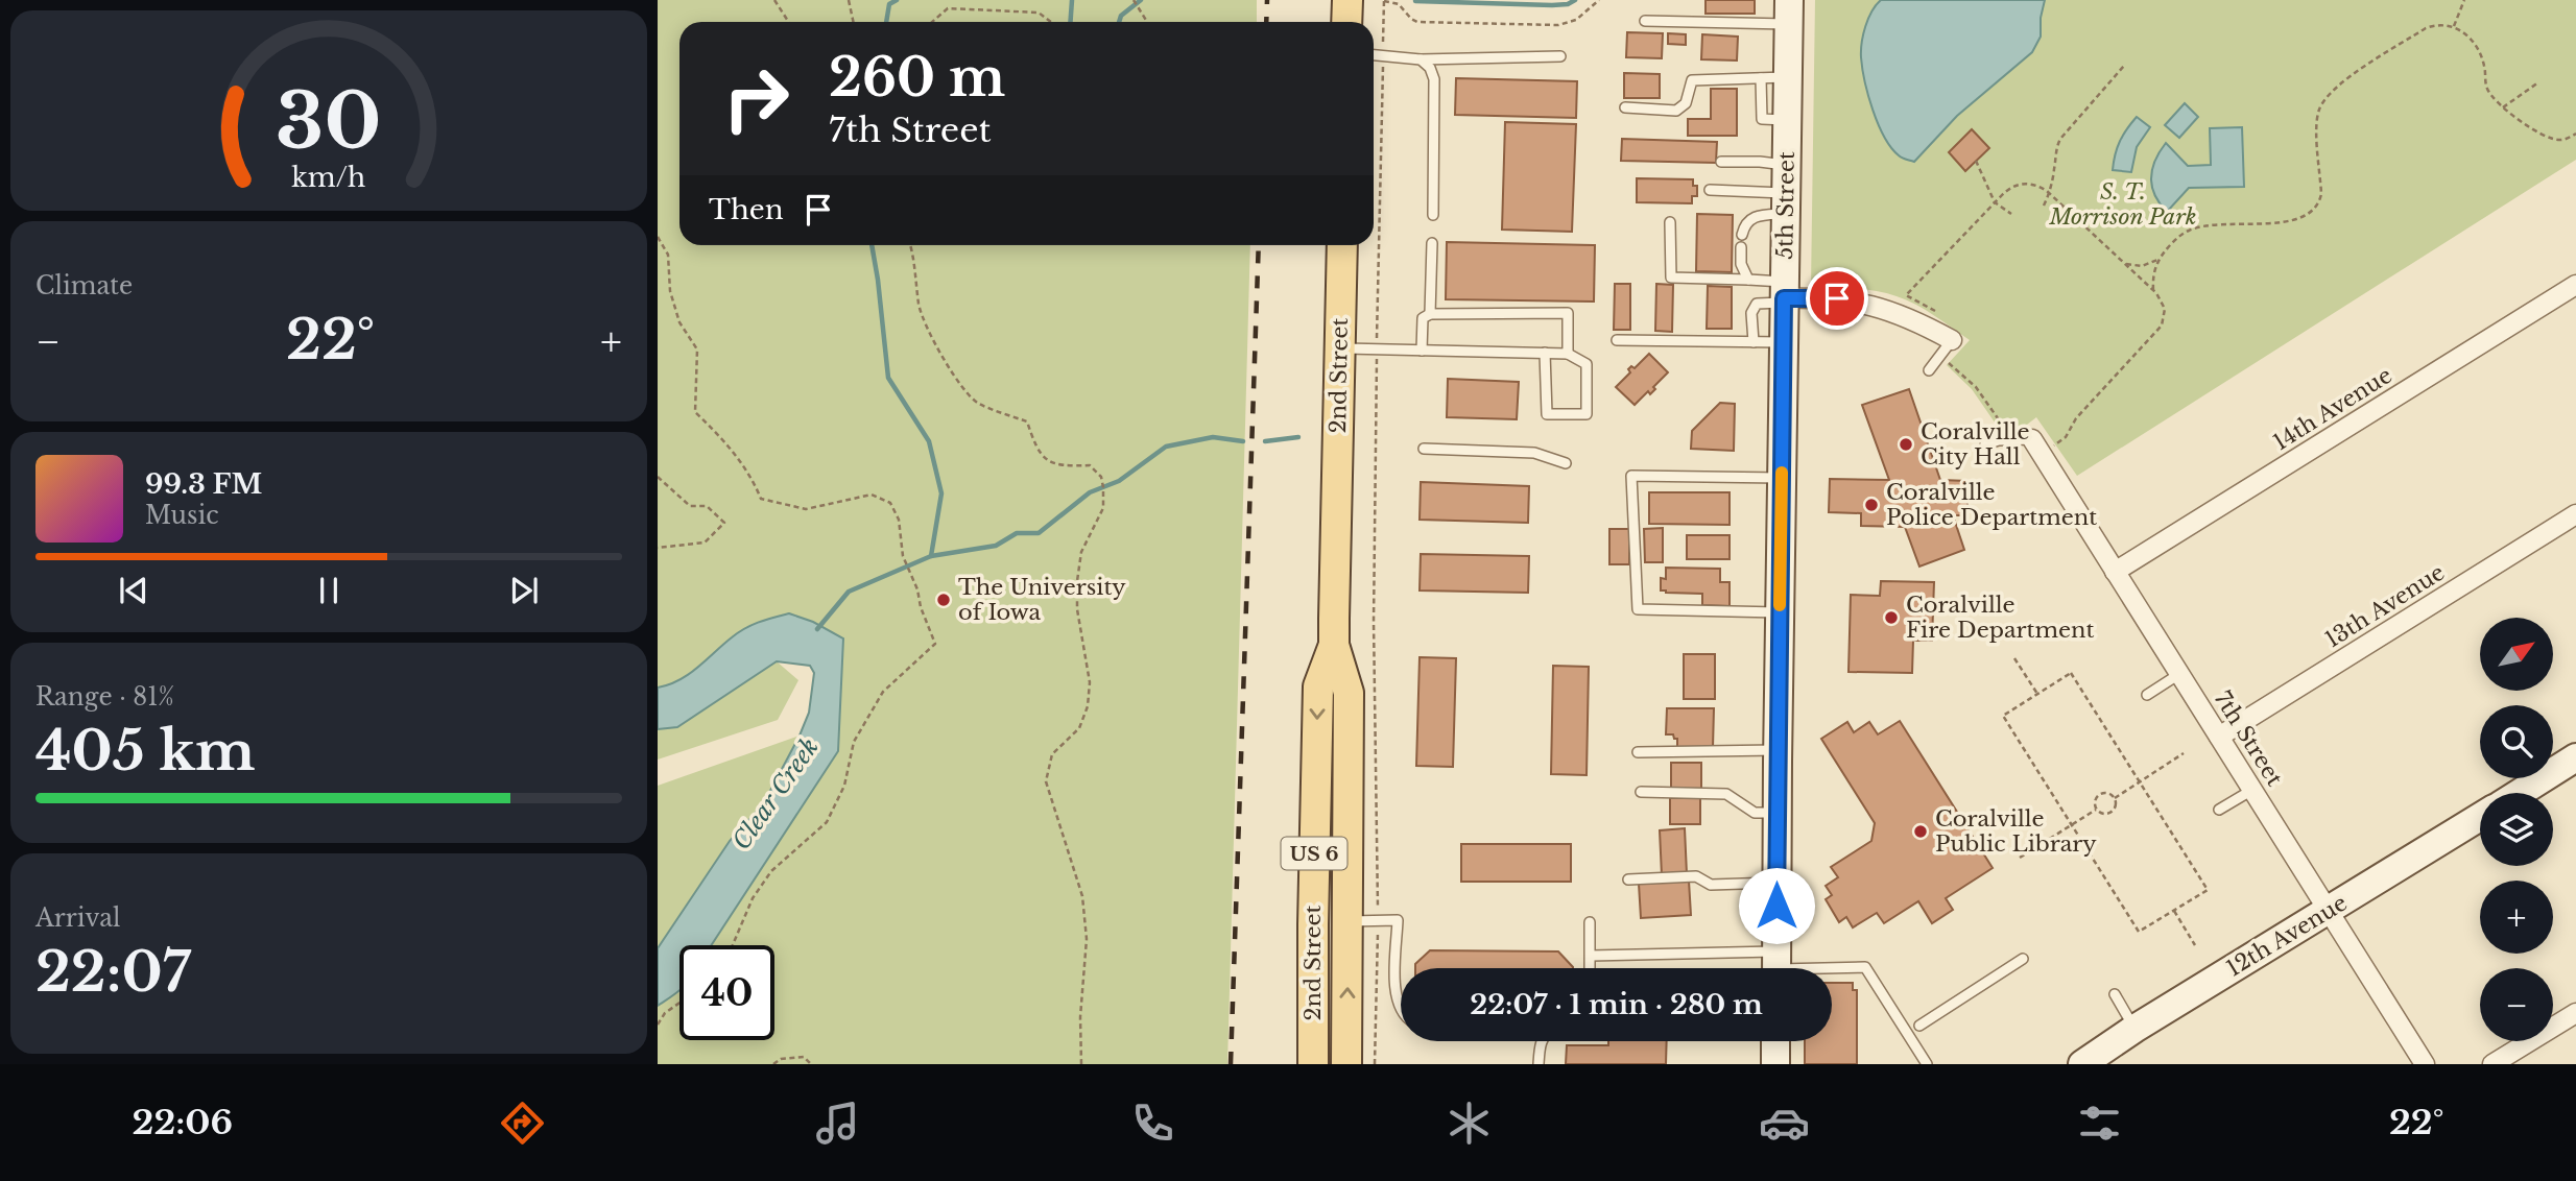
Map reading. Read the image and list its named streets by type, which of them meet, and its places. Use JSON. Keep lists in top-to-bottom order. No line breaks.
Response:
{"streets":{"main road":["2nd Street","US 6"],"street":["5th Street","14th Avenue","13th Avenue","7th Street","12th Avenue"]},"crossings":[["14th Avenue","7th Street"],["13th Avenue","7th Street"],["7th Street","12th Avenue"]],"water":["Clear Creek"],"parks":["S. T. Morrison Park"],"places":["Coralville City Hall","Coralville Police Department","The University of Iowa","Coralville Fire Department","Coralville Public Library"],"north":"top right","page":{"turn":["260 m","7th Street"],"then":"Then","tile":["Climate",["Range · 81%","405 km"],["Arrival","22:07"]],"heat":["−","22°","+"],"song":["99.3 FM","Music"],"map_buttons":["+","−"],"limit":"40","trip":"22:07 · 1 min · 280 m","tabs":["22:06","22°"],"gauge":["30","km/h"]}}
